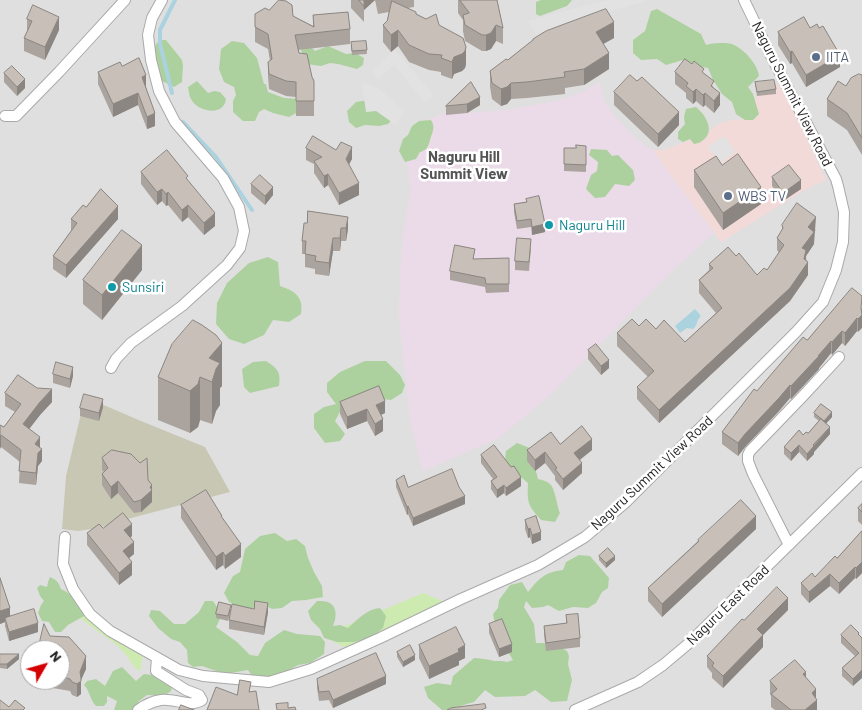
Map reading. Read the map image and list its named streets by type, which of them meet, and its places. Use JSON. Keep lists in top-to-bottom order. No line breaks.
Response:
{"streets":{"street":["Naguru Summit View Road","Naguru East Road"]},"districts":["Naguru Hill Summit View"],"places":["IITA","WBS TV","Naguru Hill","Sunsiri"],"north":"top right"}
